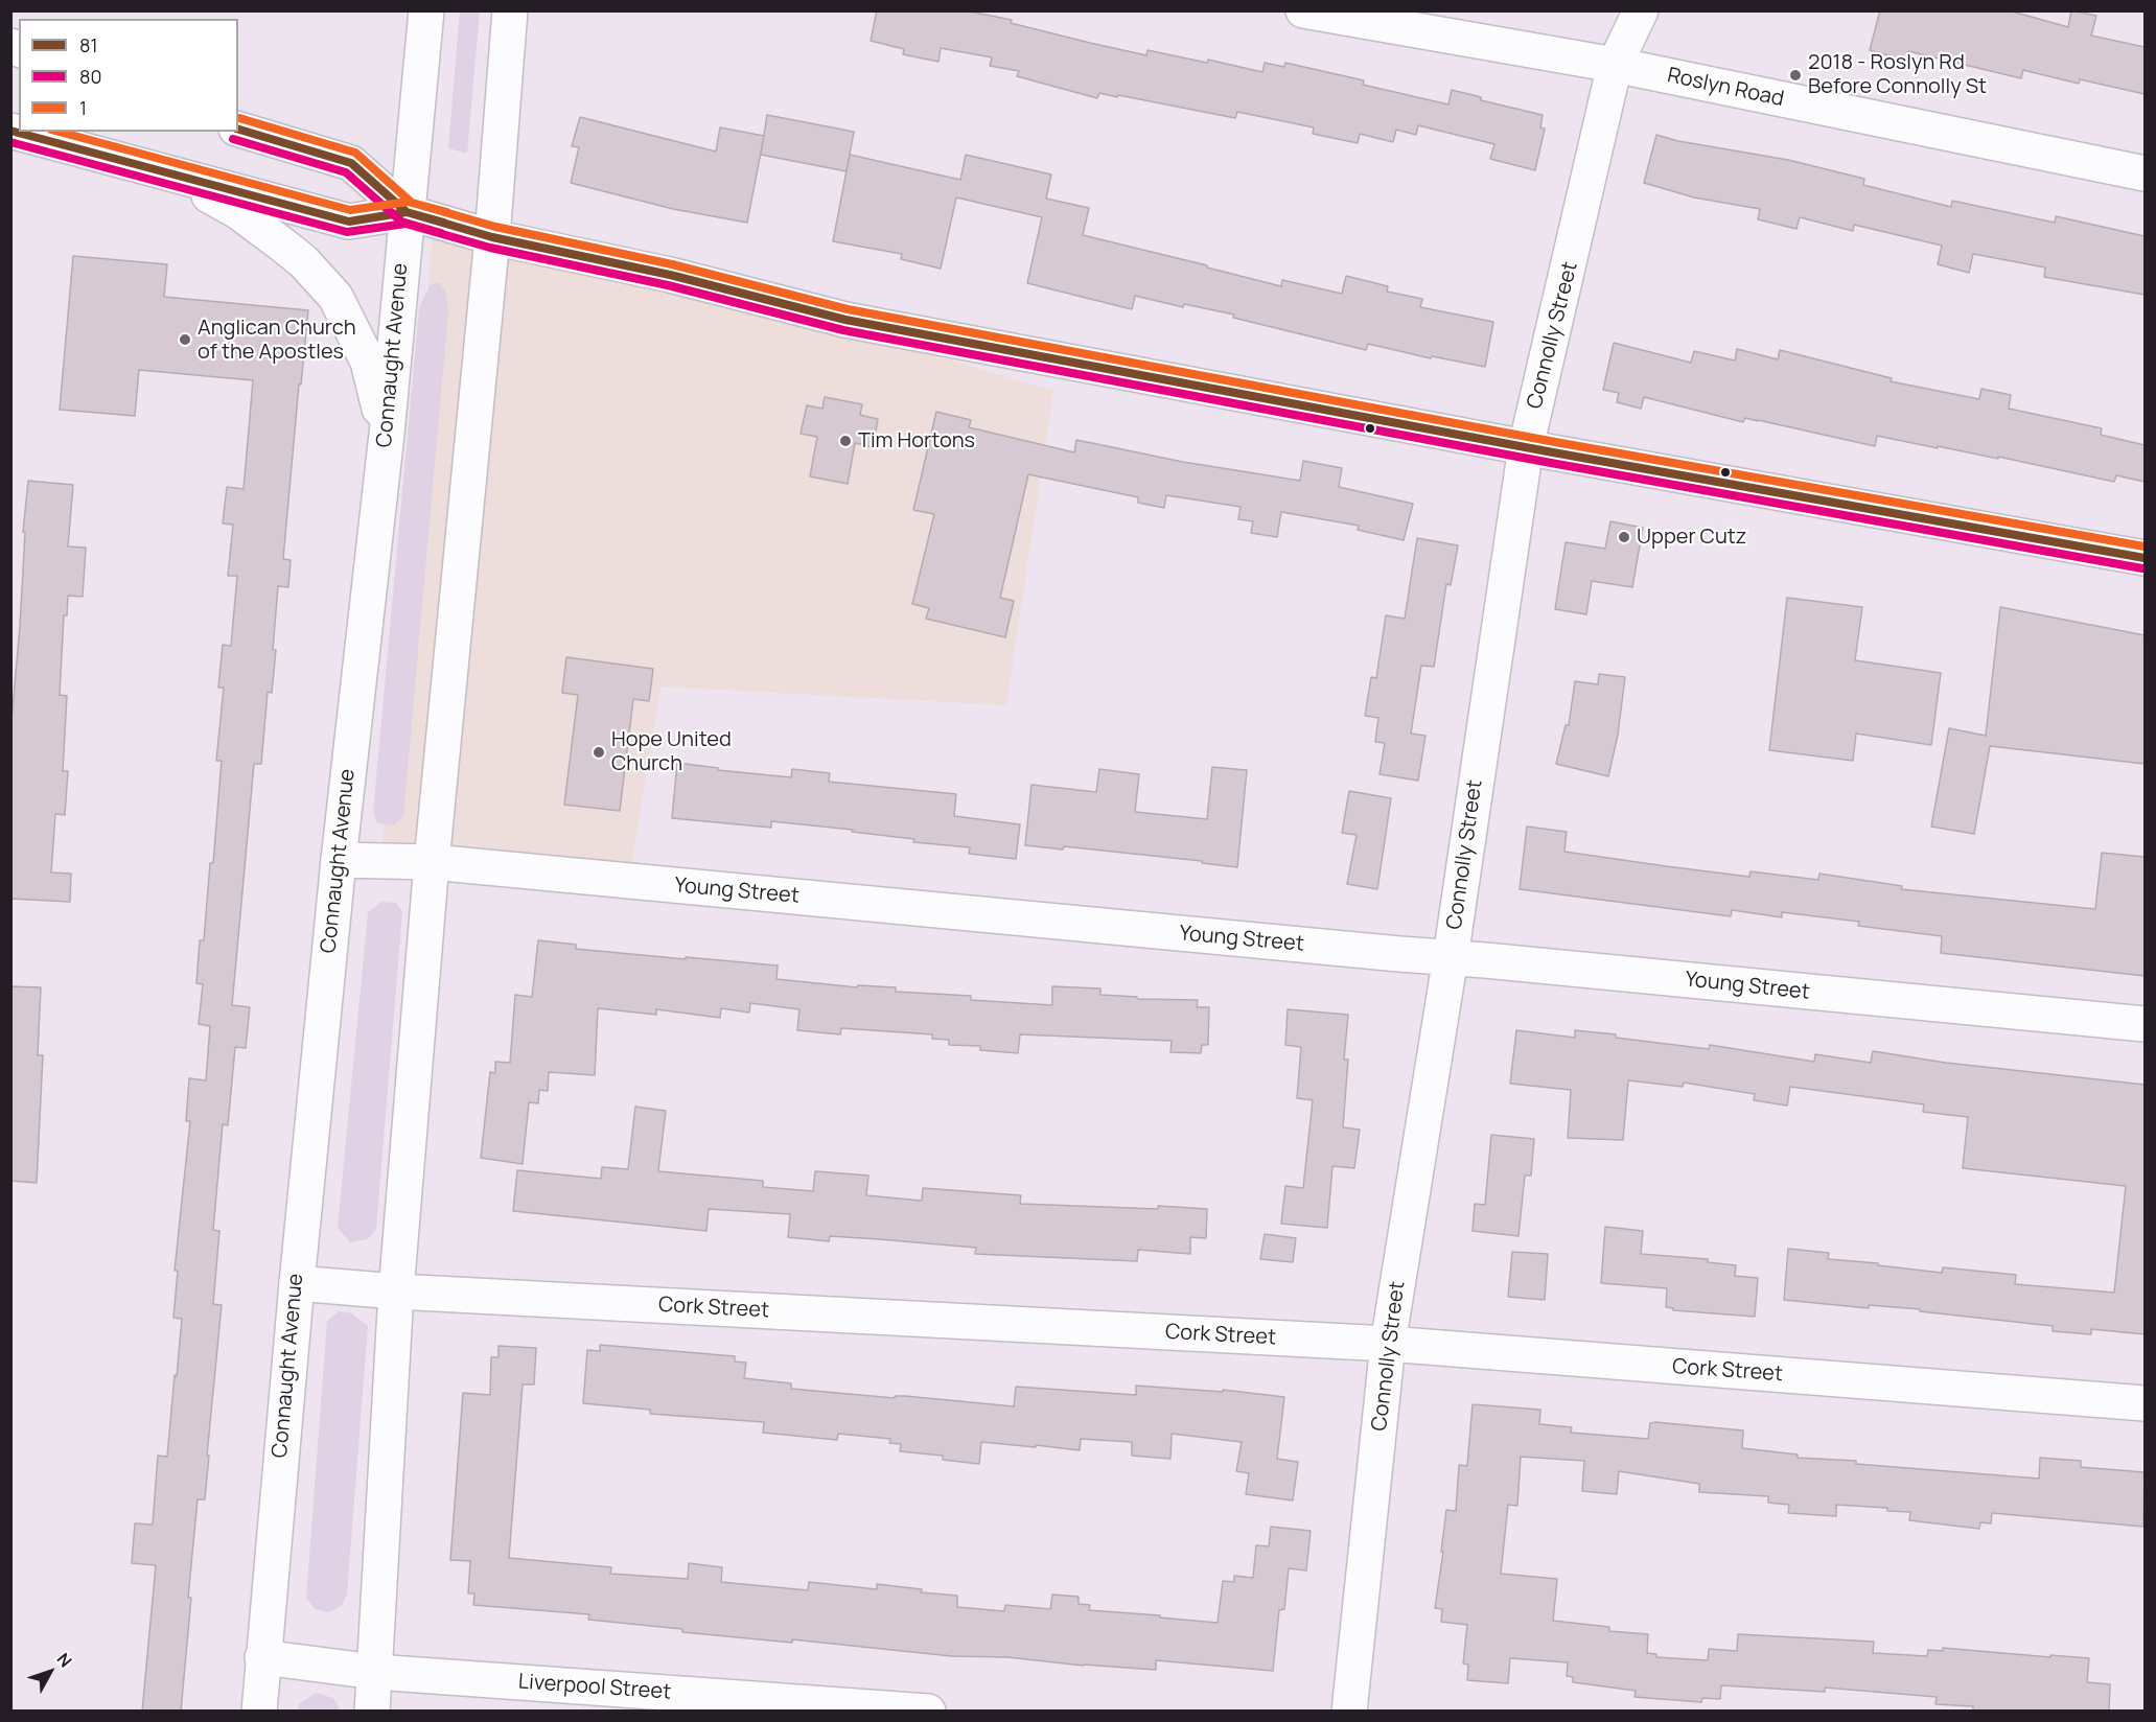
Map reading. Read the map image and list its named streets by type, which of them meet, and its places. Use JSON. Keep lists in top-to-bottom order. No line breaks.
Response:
{"streets":{"street":["Roslyn Road","Connolly Street","Connaught Avenue","Young Street","Cork Street","Liverpool Street"]},"crossings":[["Roslyn Road","Connolly Street"],["Connolly Street","Young Street"],["Connolly Street","Cork Street"],["Connaught Avenue","Young Street"],["Connaught Avenue","Cork Street"],["Connaught Avenue","Liverpool Street"]],"places":["2018 - Roslyn Rd Before Connolly St","Anglican Church of the Apostles","Tim Hortons","Upper Cutz","Hope United Church"],"lines":["transit line 1","transit line 81","transit line 80"],"legend":["81","80","1"],"north":"top right"}
